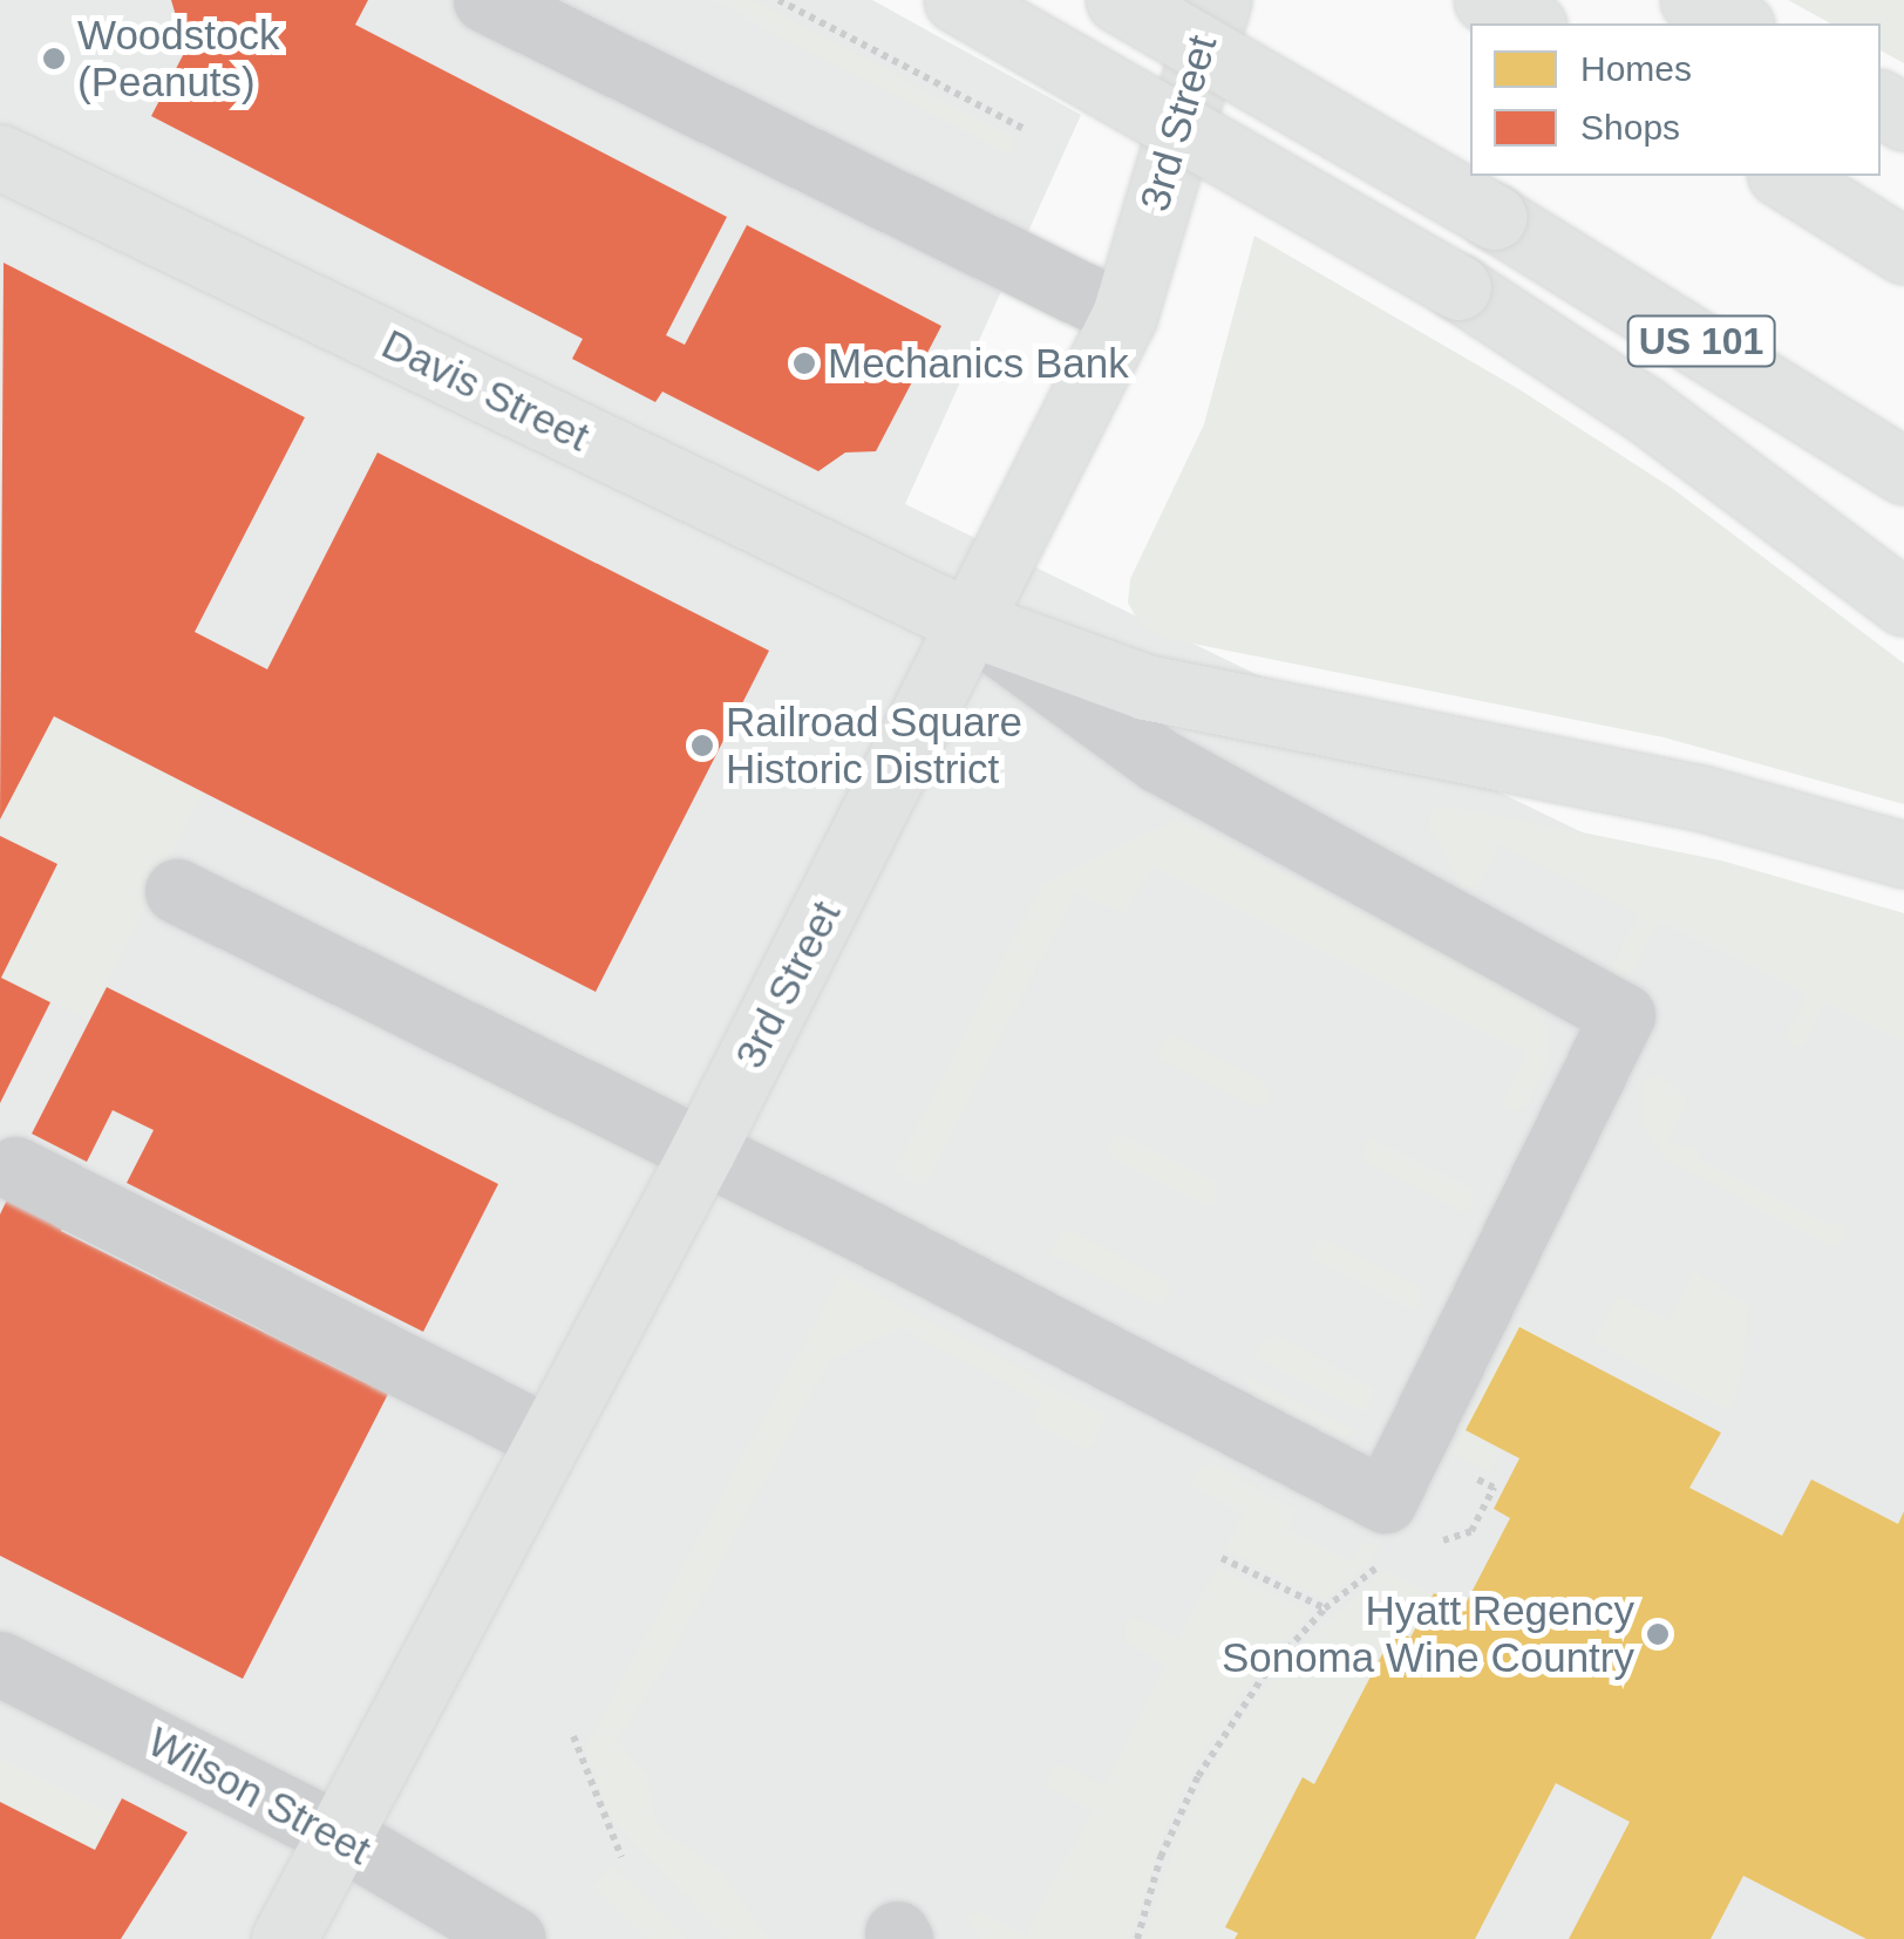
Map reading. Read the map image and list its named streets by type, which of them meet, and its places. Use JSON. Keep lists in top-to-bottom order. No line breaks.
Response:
{"streets":{"main road":["3rd Street","US 101","Davis Street"],"street":["Wilson Street"]},"crossings":[["3rd Street","Davis Street"],["3rd Street","Wilson Street"]],"places":["Woodstock (Peanuts)","Mechanics Bank","Railroad Square Historic District","Hyatt Regency Sonoma Wine Country"],"legend":["Homes","Shops"]}
